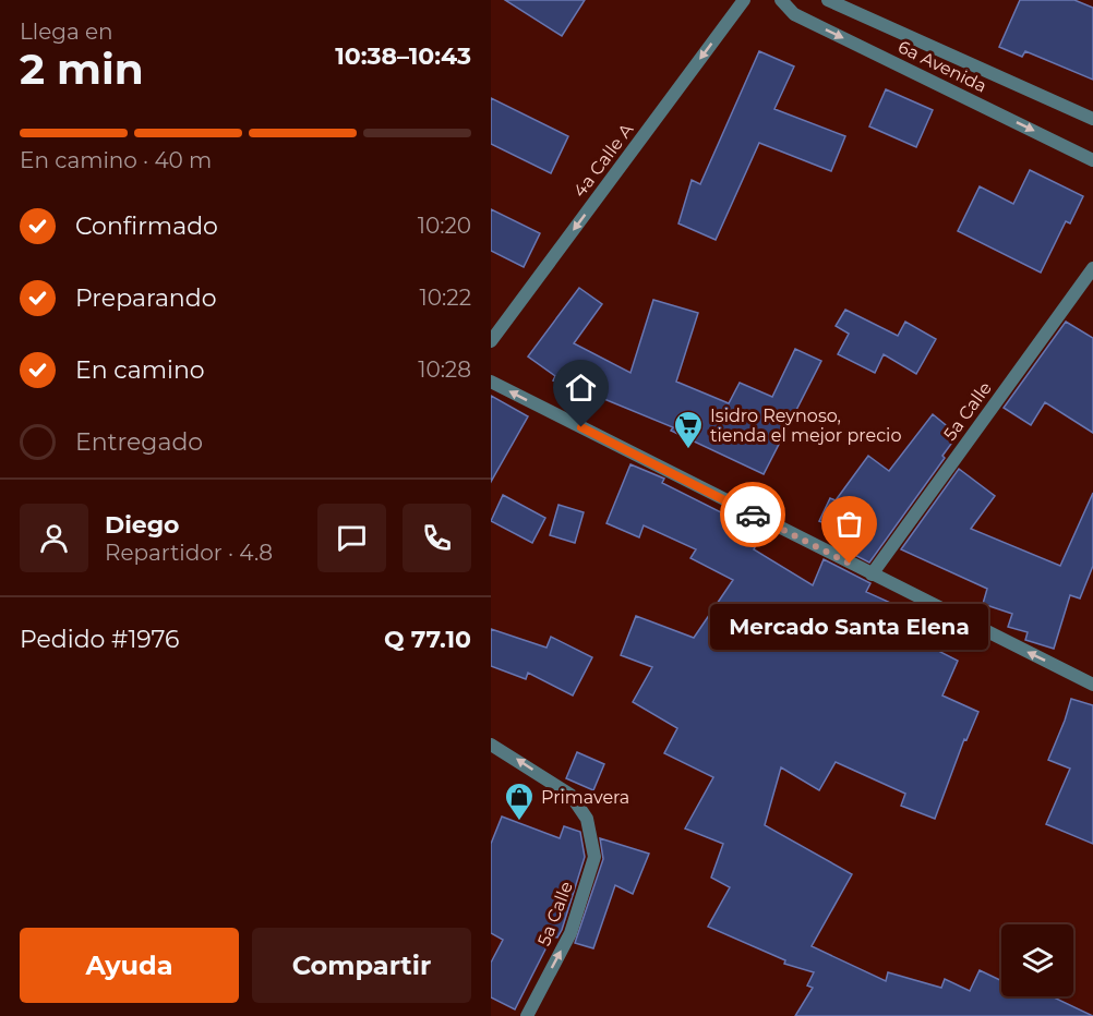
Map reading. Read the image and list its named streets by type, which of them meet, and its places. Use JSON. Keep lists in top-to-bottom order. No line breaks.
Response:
{"streets":{"street":["6a Avenida","4a Calle A","5a Calle"]},"one_way":["4a Calle A","5a Calle"],"places":{"supermarket":["Isidro Reynoso, tienda el mejor precio"],"other":["Mercado Santa Elena"],"shop":["Primavera"]},"page":{"heading":["2 min","Llega en","10:38–10:43"],"panel":["Diego","Repartidor · 4.8","Pedido #1976","Q 77.10"],"bar":"En camino · 40 m","list":[["Confirmado","10:20"],["Preparando","10:22"],["En camino","10:28"],"Entregado"],"bubble":"Mercado Santa Elena","buttons":["Ayuda","Compartir"]}}
